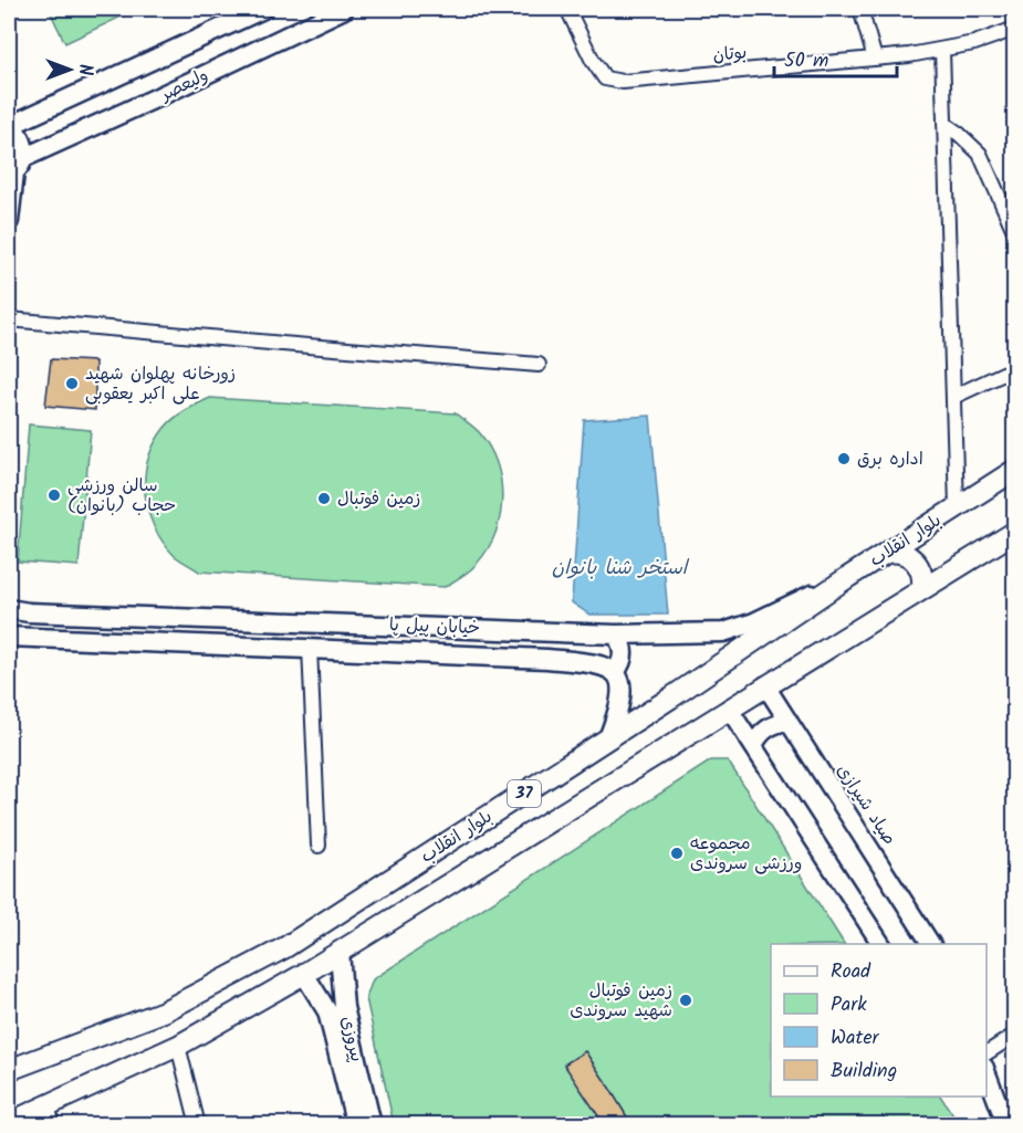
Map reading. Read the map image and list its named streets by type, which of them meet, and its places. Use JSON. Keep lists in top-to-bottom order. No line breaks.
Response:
{"streets":{"main road":["ولیعصر","بلوار انقلاب","خیابان پیل پا","37","پیروزی"],"street":["بوتان","صیاد شیرازی"]},"crossings":[["بلوار انقلاب","خیابان پیل پا"],["بلوار انقلاب","صیاد شیرازی"],["بلوار انقلاب","پیروزی"]],"water":["استخر شنا بانوان"],"places":["زورخانه پهلوان شهید علی اکبر یعقوبی","اداره برق","سالن ورزشی حجاب (بانوان)","زمین فوتبال","مجموعه ورزشی سروندی","زمین فوتبال شهید سروندی"],"legend":["Road","Park","Water","Building"],"scale_bar":"50 m","north":"right"}
